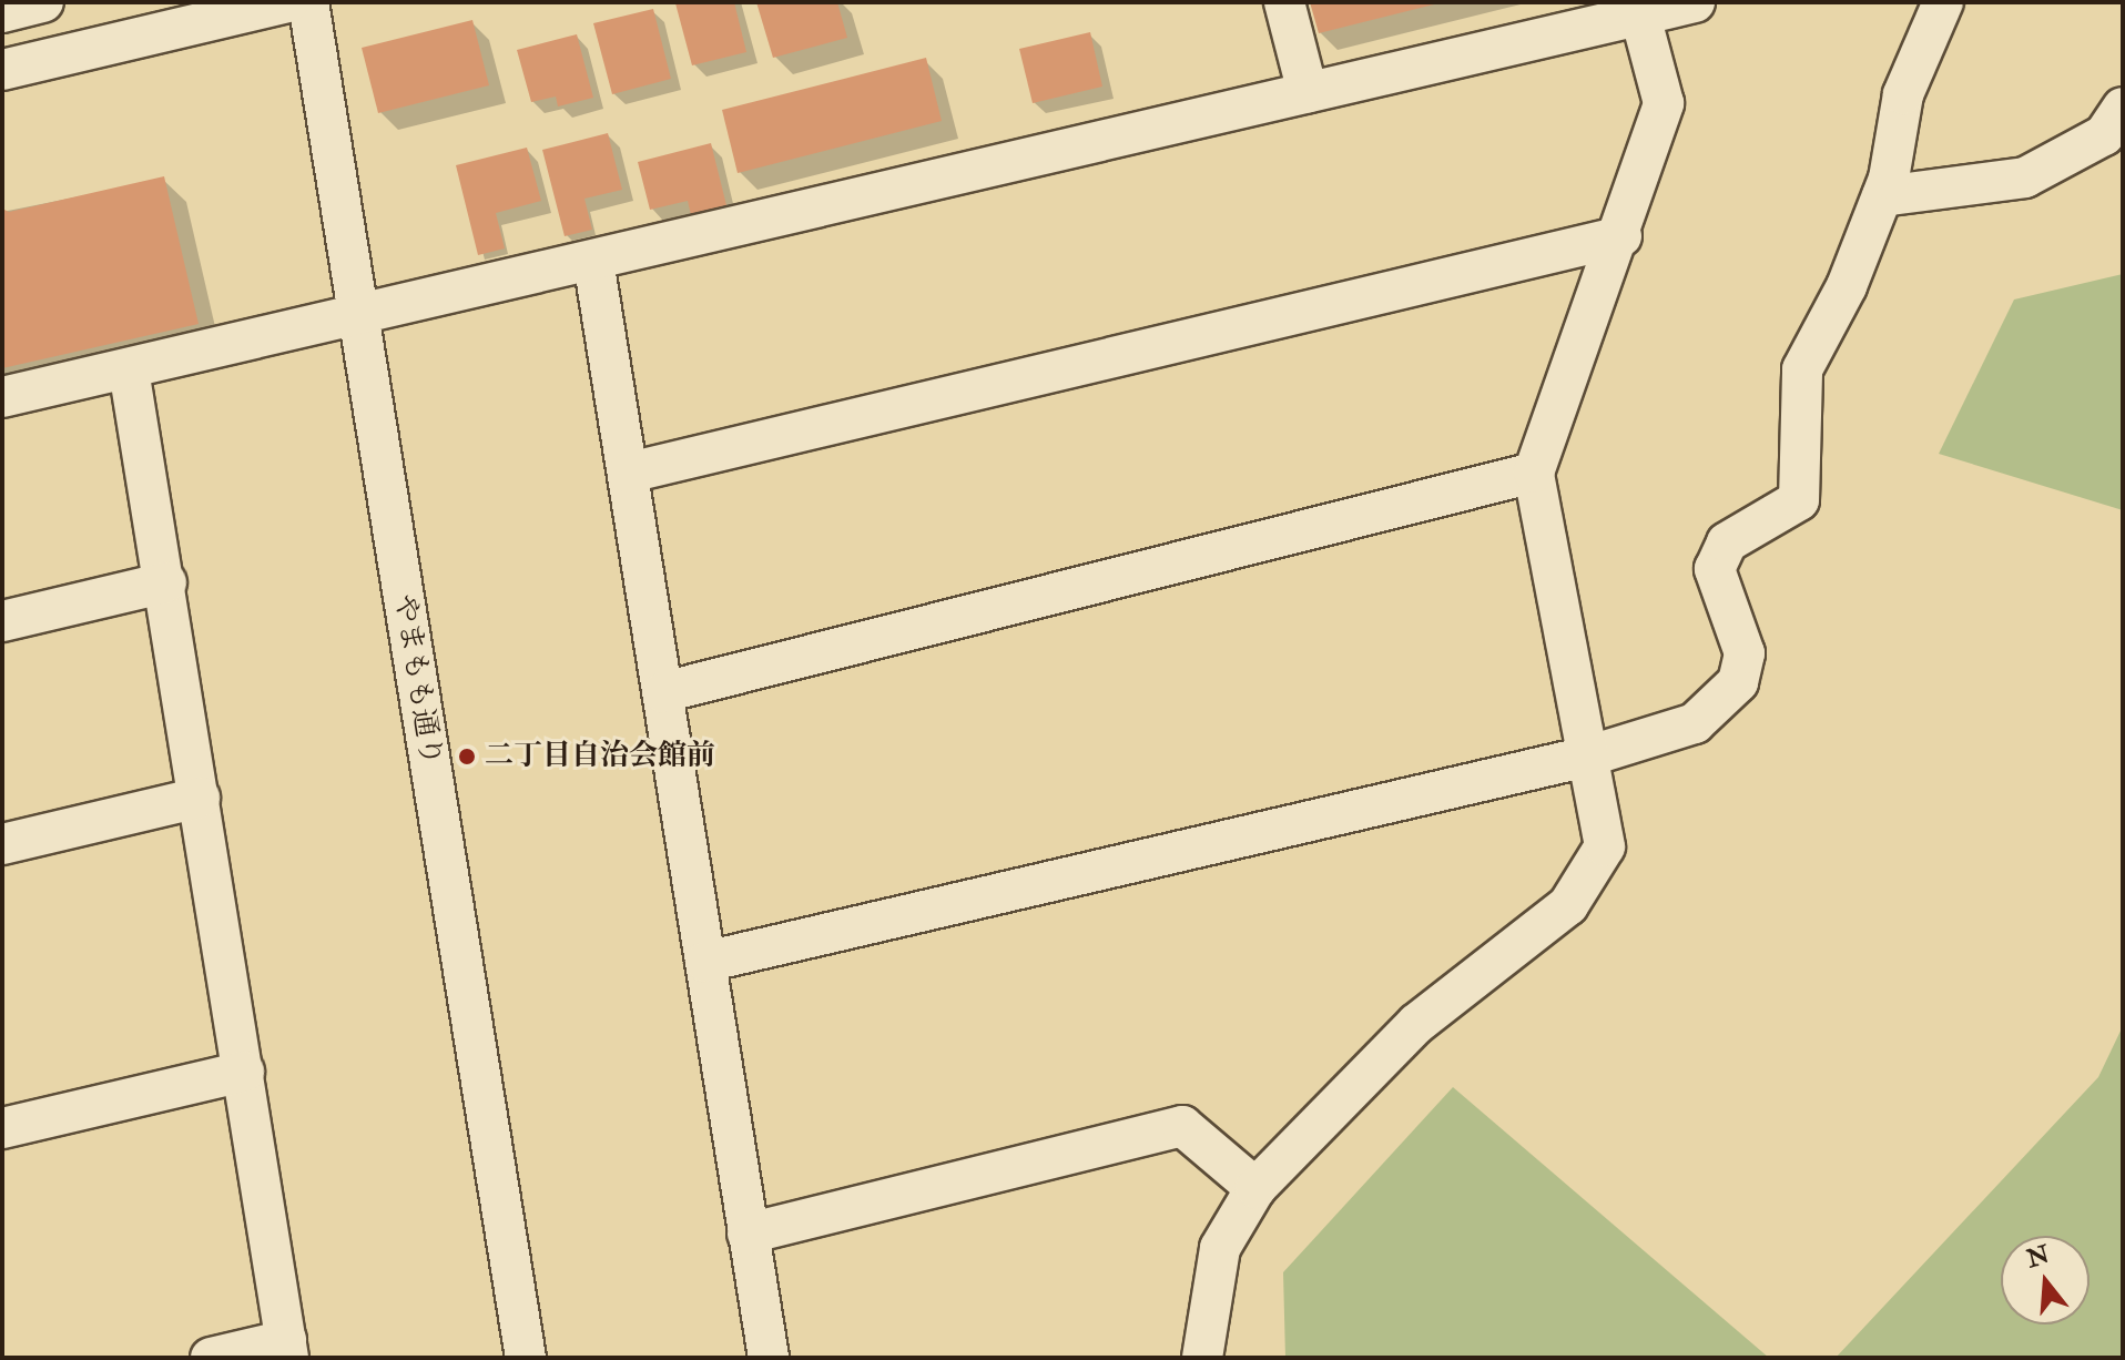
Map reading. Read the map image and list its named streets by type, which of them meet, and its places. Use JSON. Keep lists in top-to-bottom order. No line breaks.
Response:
{"streets":{"street":["やまもも通り"]},"places":["二丁目自治会館前"],"north":"top"}
